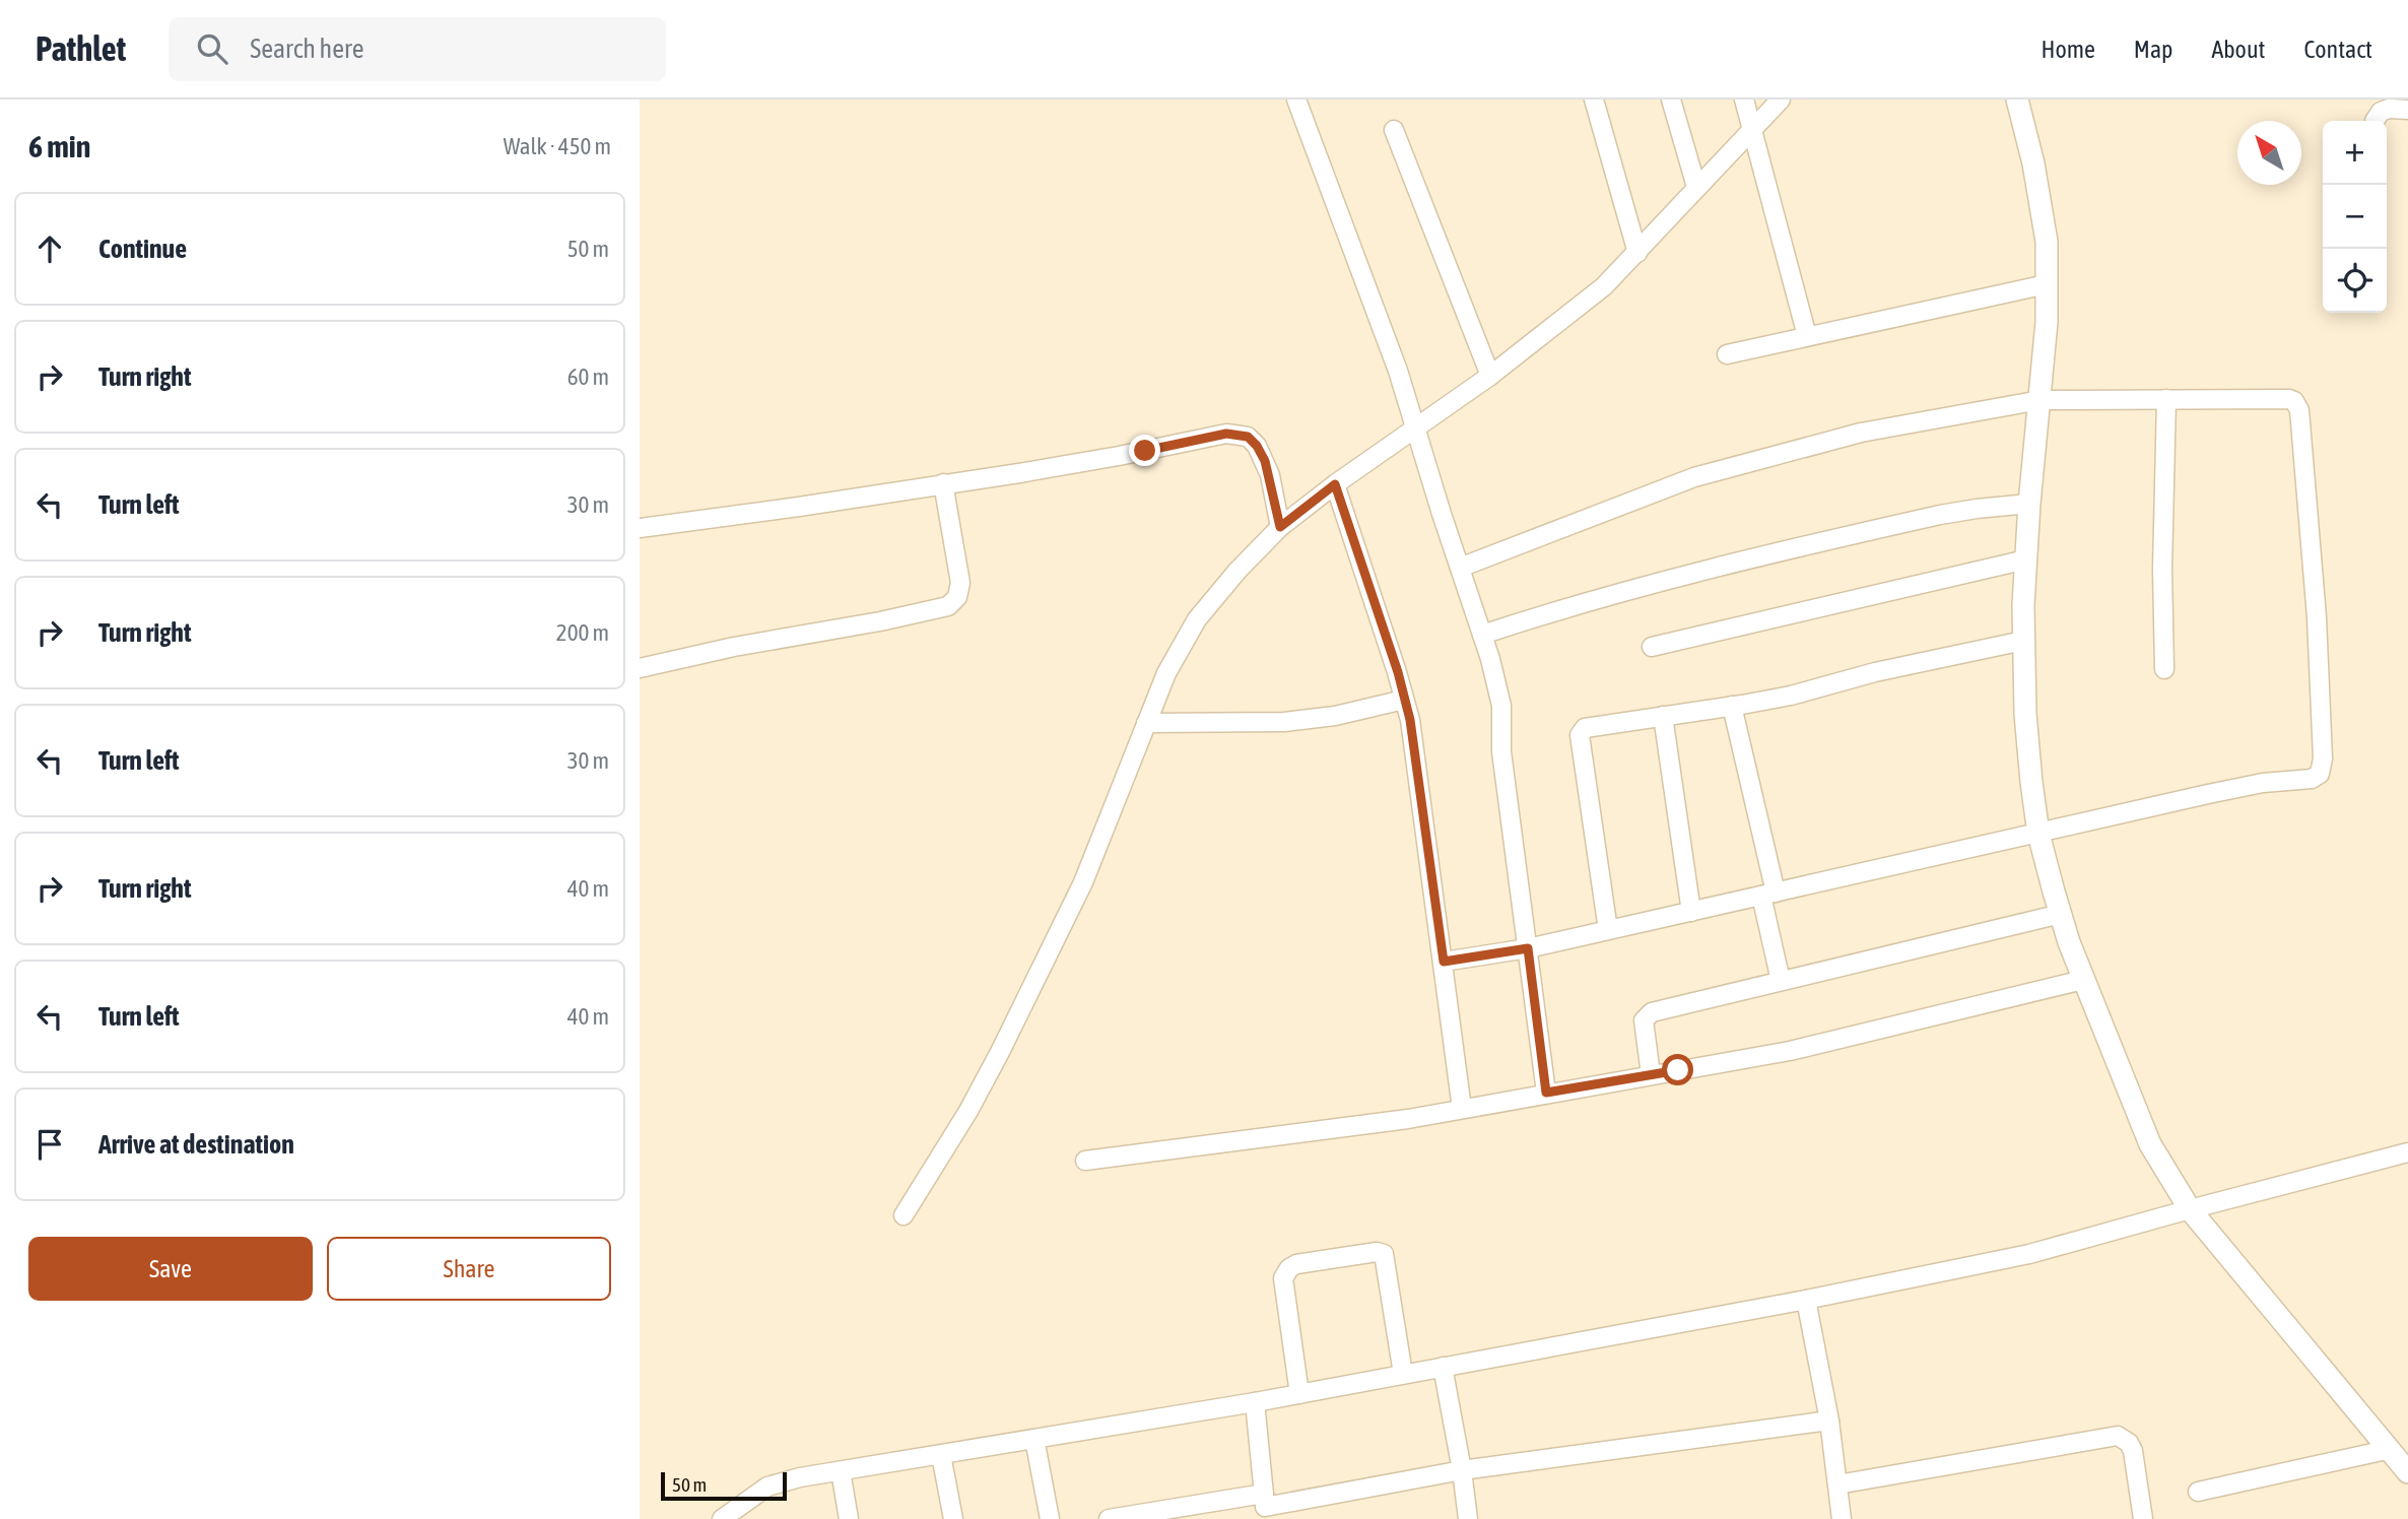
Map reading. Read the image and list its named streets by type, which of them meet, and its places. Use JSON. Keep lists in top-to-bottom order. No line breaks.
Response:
{"scale_bar":"50 m","north":"top left","page":{"header":"Pathlet","search":"Search here","nav":["Home","Map","About","Contact"],"heading":["6 min","Walk · 450 m"],"map_buttons":["+","−"],"list":[["Continue","50 m"],["Turn right","60 m"],["Turn left","30 m"],["Turn right","200 m"],["Turn left","30 m"],["Turn right","40 m"],["Turn left","40 m"],"Arrive at destination"],"buttons":["Save","Share"],"scale":"50 m"}}
